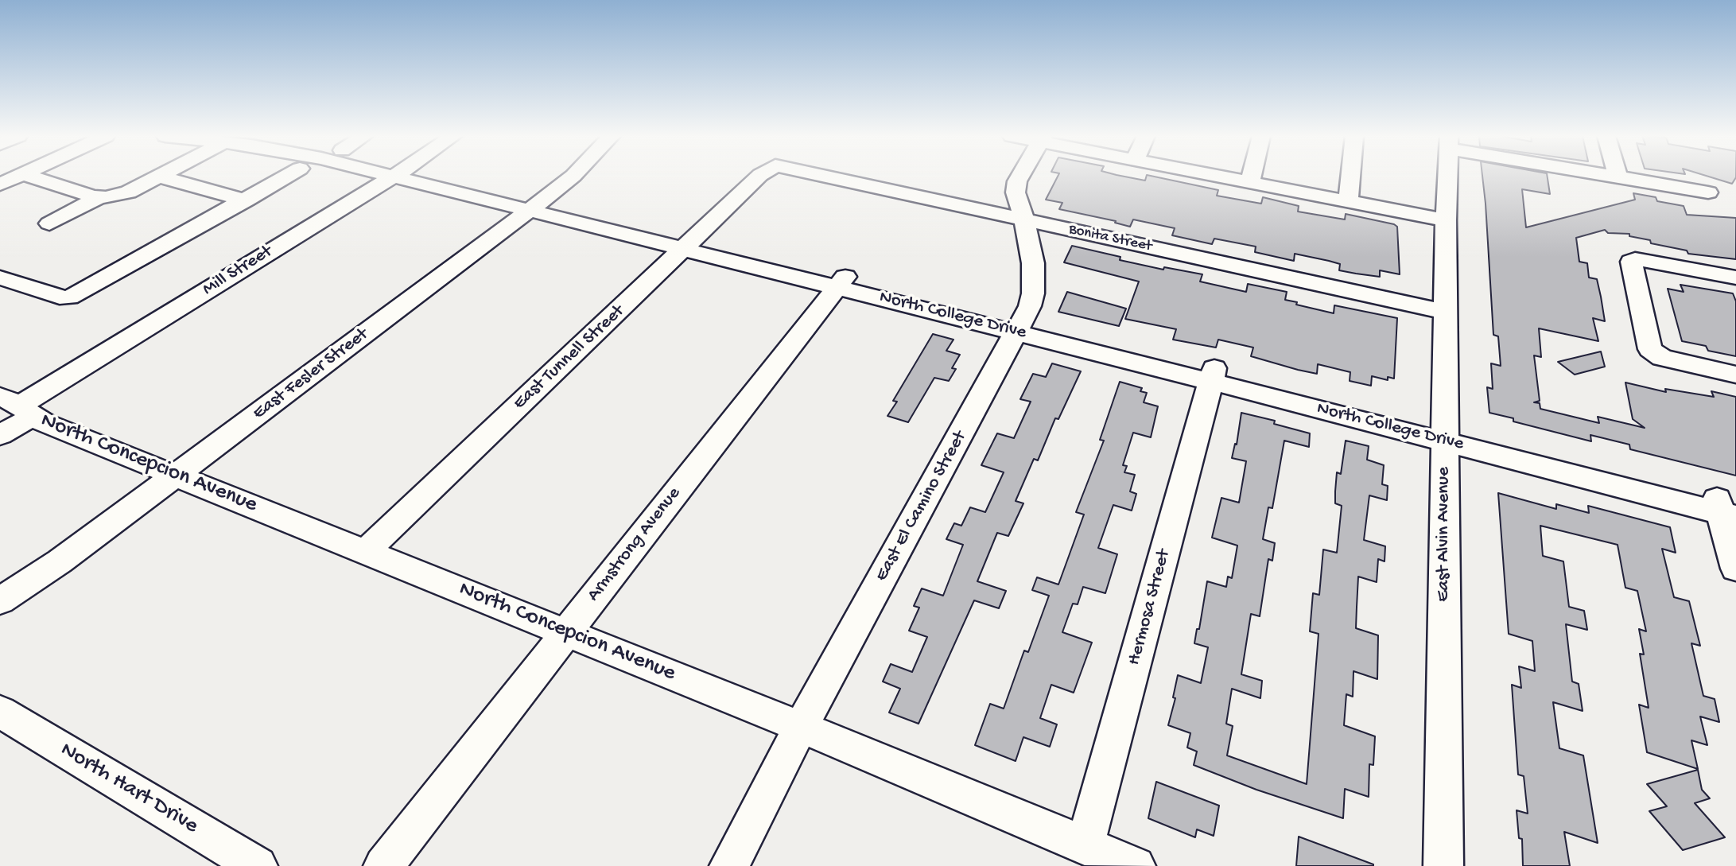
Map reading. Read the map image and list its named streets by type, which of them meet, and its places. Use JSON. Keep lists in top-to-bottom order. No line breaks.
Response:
{"streets":{"street":["Bonita Street","Mill Street","North College Drive","East Tunnell Street","East Fesler Street","North Concepcion Avenue","East El Camino Street","East Alvin Avenue","Armstrong Avenue","Hermosa Street","North Hart Drive"]},"crossings":[["Bonita Street","East El Camino Street"],["Bonita Street","East Alvin Avenue"],["Mill Street","North Concepcion Avenue"],["North College Drive","East Tunnell Street"],["North College Drive","East Fesler Street"],["North College Drive","East El Camino Street"],["North College Drive","East Alvin Avenue"],["North College Drive","Armstrong Avenue"],["North College Drive","Hermosa Street"],["East Tunnell Street","North Concepcion Avenue"],["East Fesler Street","North Concepcion Avenue"],["North Concepcion Avenue","East El Camino Street"],["North Concepcion Avenue","Armstrong Avenue"],["North Concepcion Avenue","Hermosa Street"]]}
